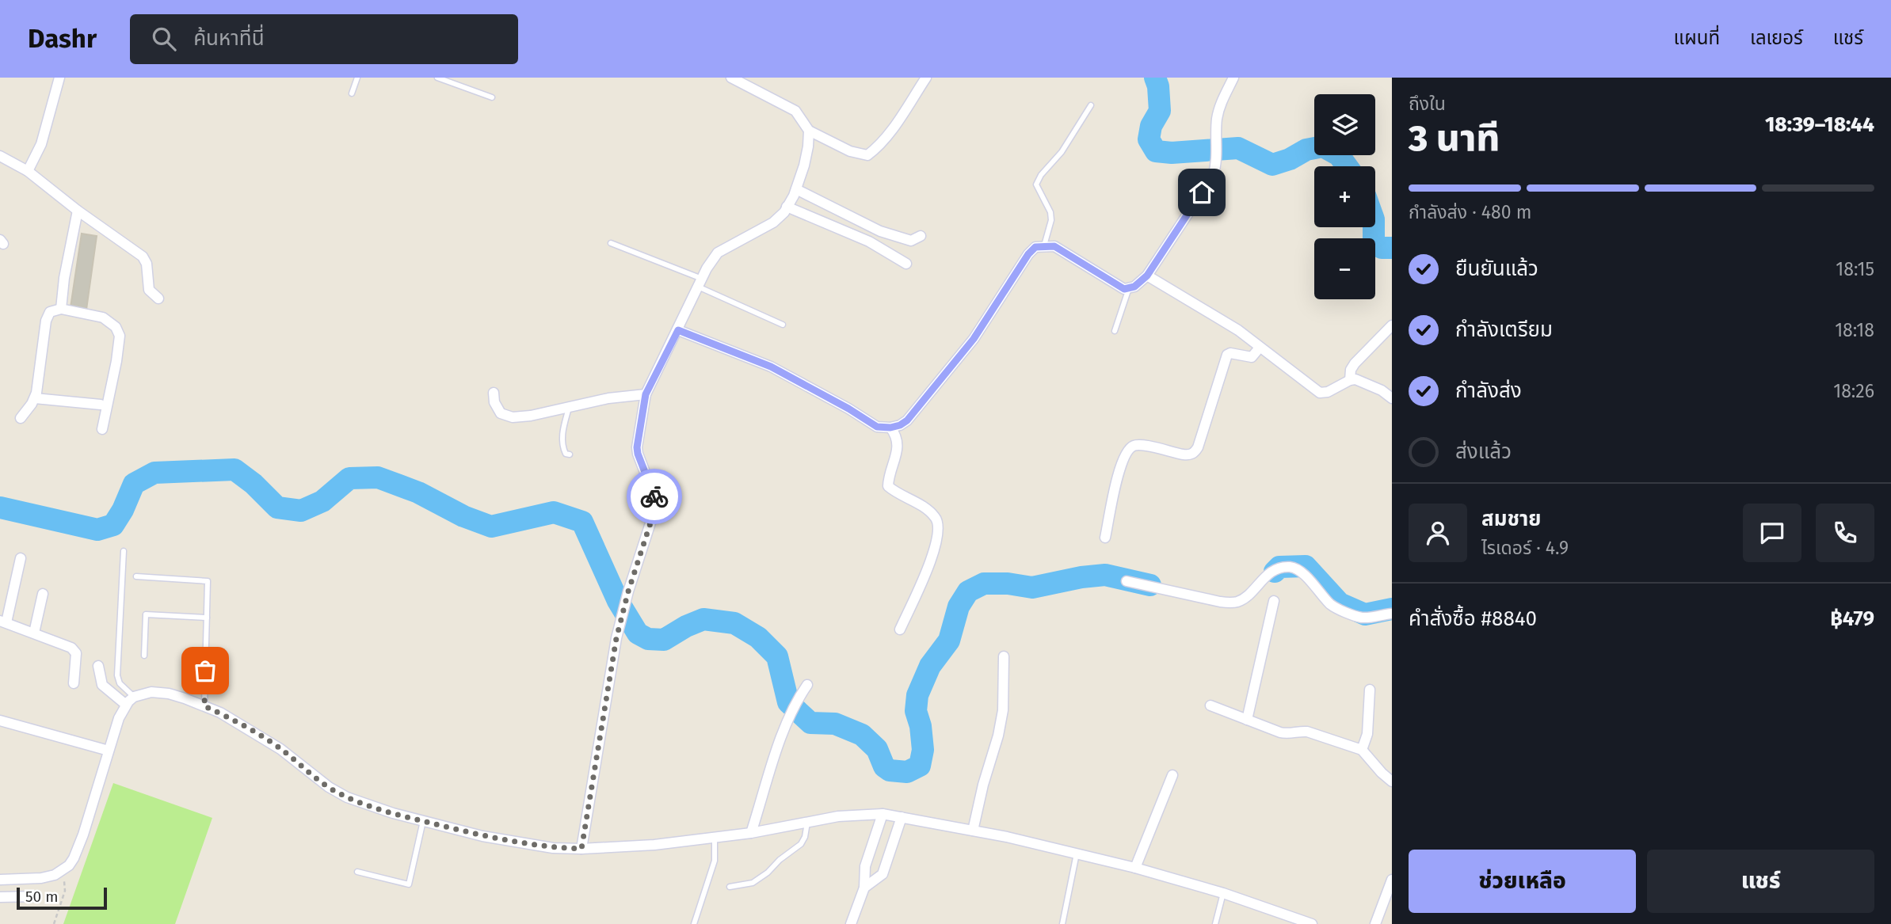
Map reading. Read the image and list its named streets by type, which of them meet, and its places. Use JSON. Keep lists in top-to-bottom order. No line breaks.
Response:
{"scale_bar":"50 m","page":{"header":"Dashr","search":"ค้นหาที่นี่","nav":["แผนที่","เลเยอร์","แชร์"],"heading":["3 นาที","ถึงใน","18:39–18:44"],"panel":["สมชาย","ไรเดอร์ · 4.9","คำสั่งซื้อ #8840","฿479"],"map_buttons":["+","−"],"bar":"กำลังส่ง · 480 m","list":[["ยืนยันแล้ว","18:15"],["กำลังเตรียม","18:18"],["กำลังส่ง","18:26"],"ส่งแล้ว"],"buttons":["ช่วยเหลือ","แชร์"],"scale":"50 m"}}
